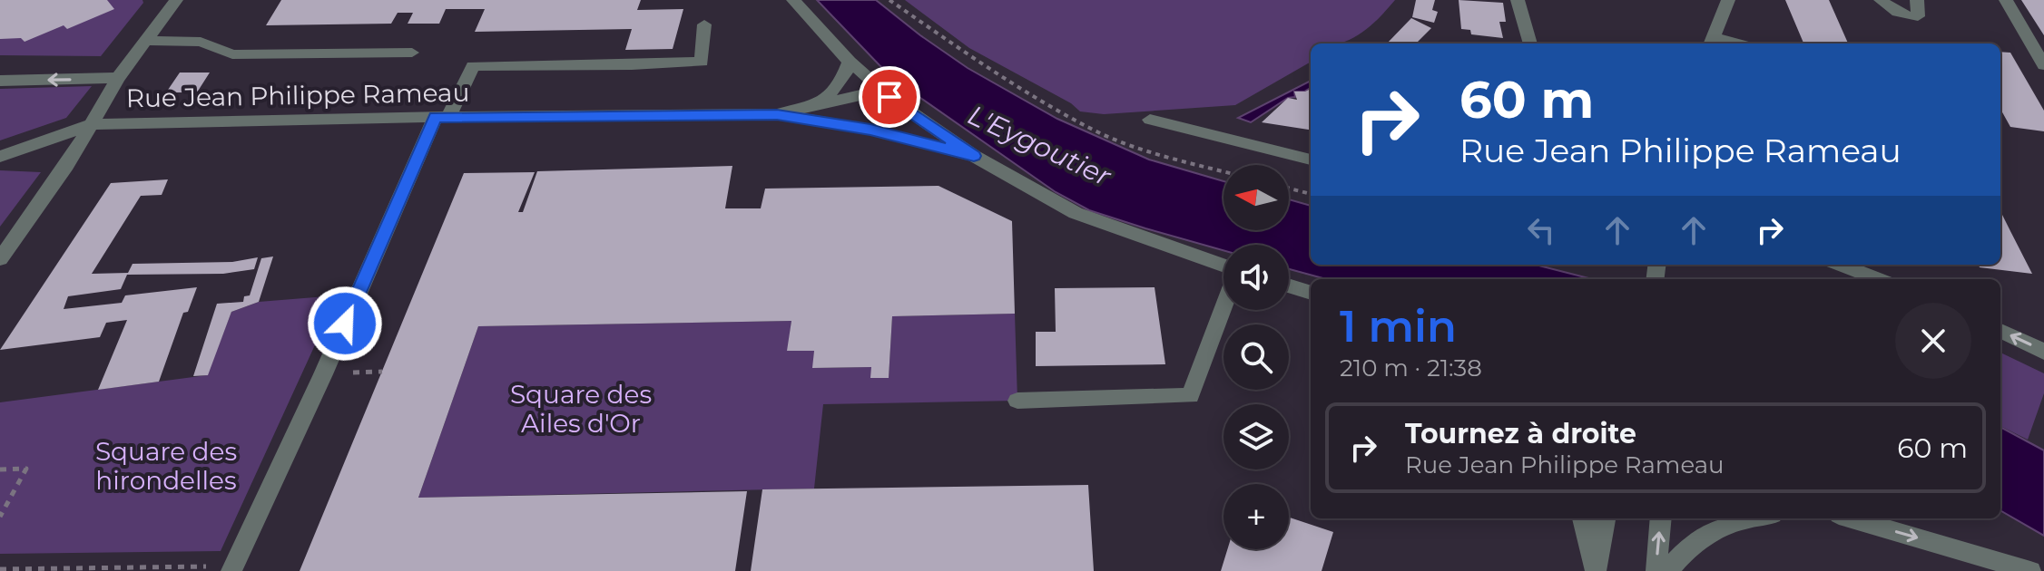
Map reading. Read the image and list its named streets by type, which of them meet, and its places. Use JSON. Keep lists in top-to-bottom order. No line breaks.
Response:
{"streets":{"street":["Rue Jean Philippe Rameau"]},"water":["L'Eygoutier"],"parks":["Square des Ailes d'Or","Square des hirondelles"],"north":"left","page":{"turn":["60 m","Rue Jean Philippe Rameau"],"map_buttons":"+","heading":["1 min","210 m · 21:38"],"list":[{"name":"Tournez à droite","note":"Rue Jean Philippe Rameau","value":"60 m"}]}}
